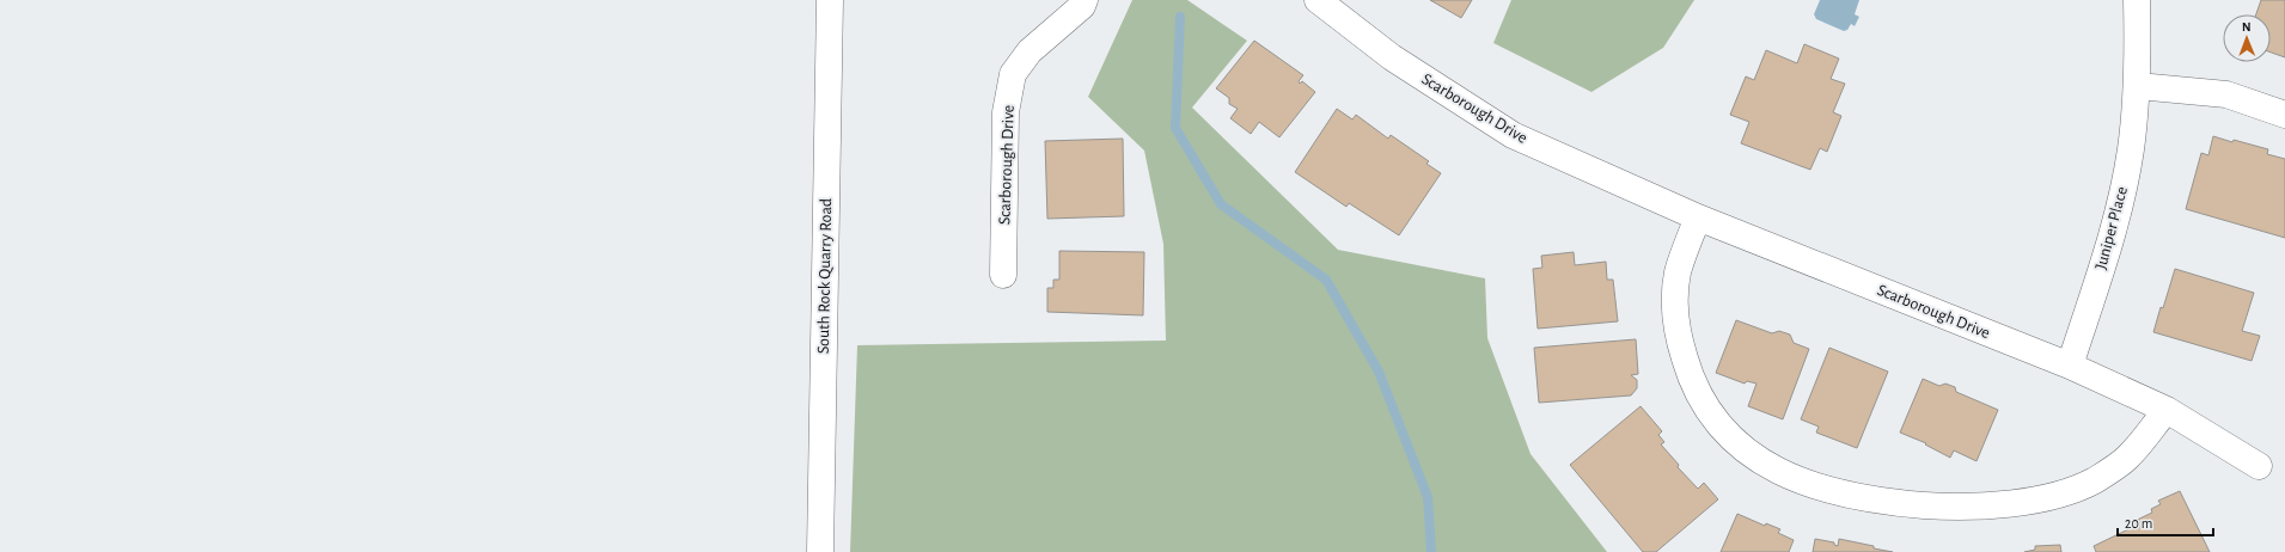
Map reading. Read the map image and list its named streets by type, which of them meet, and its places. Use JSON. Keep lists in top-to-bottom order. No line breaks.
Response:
{"streets":{"street":["Scarborough Drive","Juniper Place","South Rock Quarry Road"]},"crossings":[["Scarborough Drive","Juniper Place"]],"scale_bar":"20 m","north":"top"}
